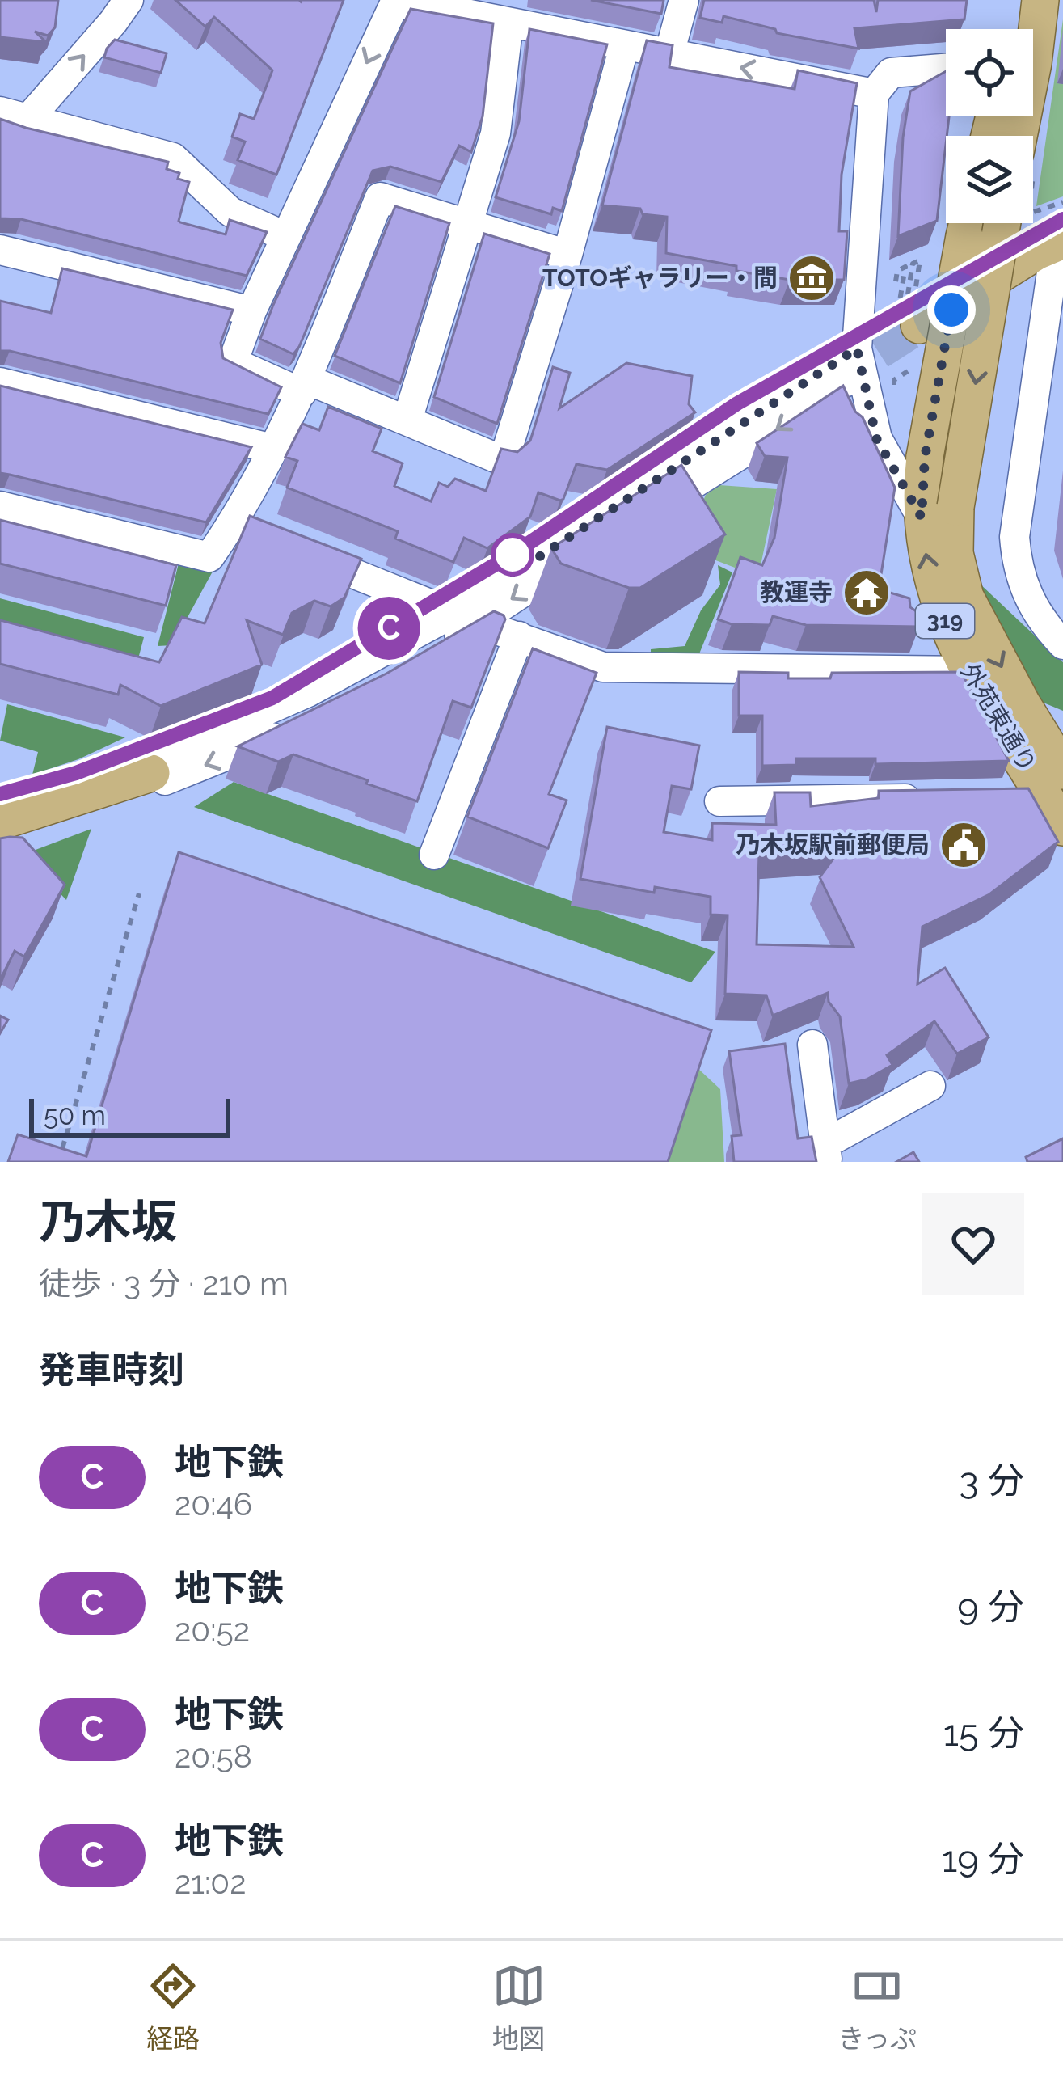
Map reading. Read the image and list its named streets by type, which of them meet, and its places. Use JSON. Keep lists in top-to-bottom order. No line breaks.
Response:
{"streets":{"main road":["319","外苑東通り"]},"places":{"museum":["TOTOギャラリー・間"],"temple":["教運寺"],"public building":["乃木坂駅前郵便局"]},"lines":["metro line C"],"scale_bar":"50 m","page":{"on_map":"C","scale":"50 m","heading":[["乃木坂","徒歩 · 3 分 · 210 m"],"発車時刻"],"list":[{"mark":"C","name":"地下鉄","note":"20:46","value":"3 分"},{"mark":"C","name":"地下鉄","note":"20:52","value":"9 分"},{"mark":"C","name":"地下鉄","note":"20:58","value":"15 分"},{"mark":"C","name":"地下鉄","note":"21:02","value":"19 分"}],"tabs":["経路","地図","きっぷ"]}}
